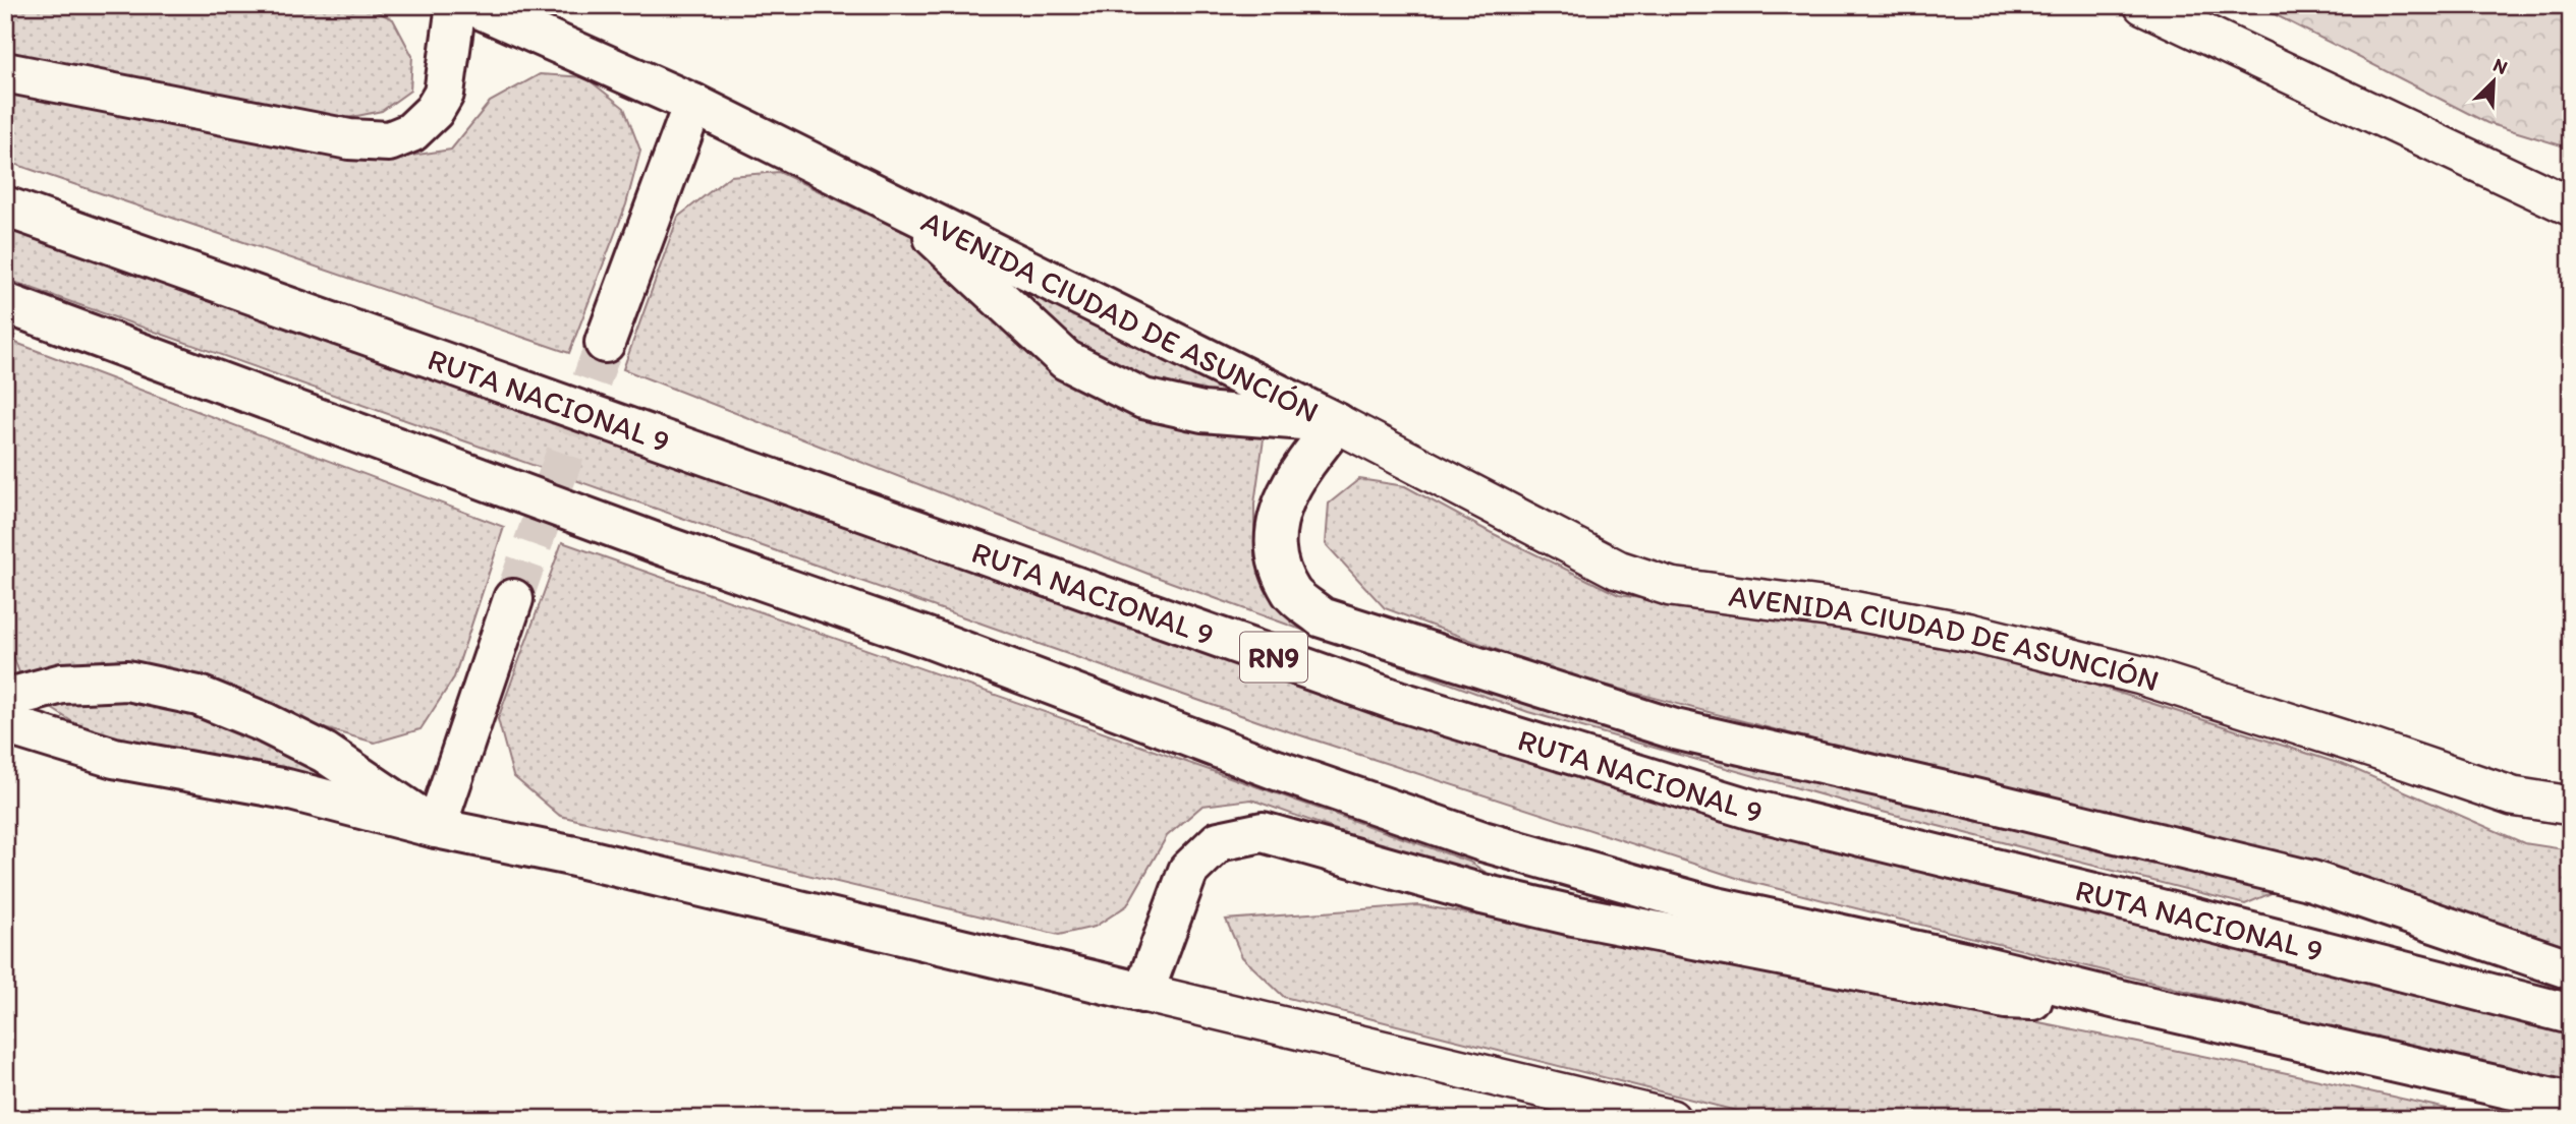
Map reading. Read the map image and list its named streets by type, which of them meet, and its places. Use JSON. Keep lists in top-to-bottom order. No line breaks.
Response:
{"streets":{"main road":["AVENIDA CIUDAD DE ASUNCIÓN","RUTA NACIONAL 9","RN9"]},"north":"top right"}
